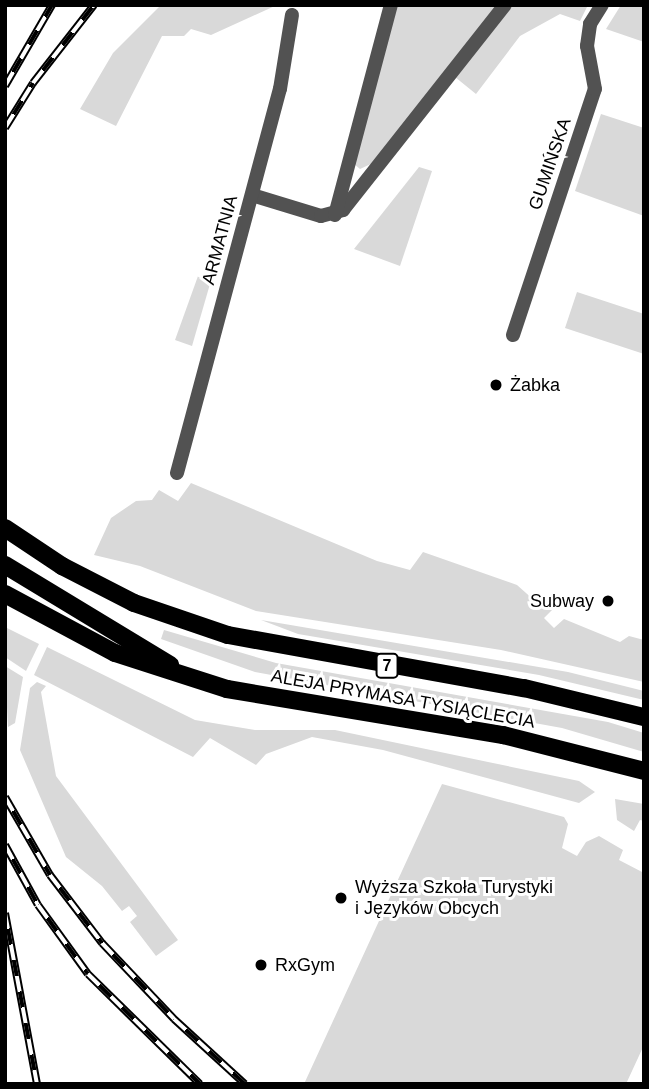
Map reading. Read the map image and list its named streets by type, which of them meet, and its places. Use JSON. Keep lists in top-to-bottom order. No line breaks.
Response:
{"streets":{"main road":["7","ALEJA PRYMASA TYSIĄCLECIA"],"street":["GUMIŃSKA","ARMATNIA"]},"places":["Żabka","Subway","Wyższa Szkoła Turystyki i Języków Obcych","RxGym"]}
